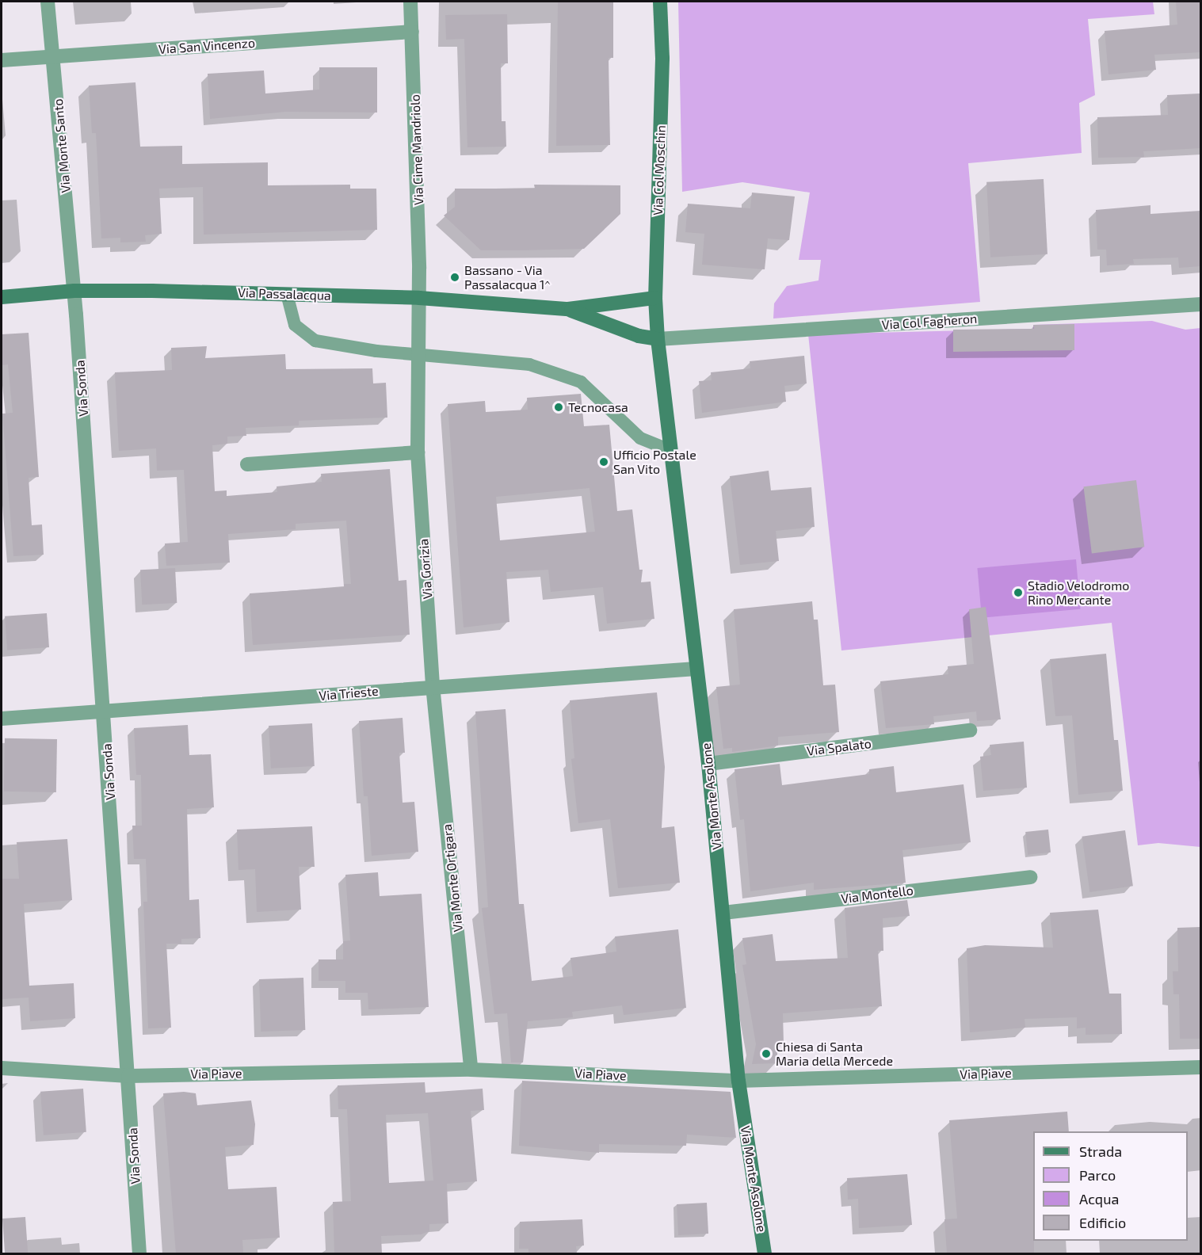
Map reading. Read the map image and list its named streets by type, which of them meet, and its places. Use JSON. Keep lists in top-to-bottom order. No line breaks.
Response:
{"streets":{"street":["Via San Vincenzo","Via Monte Santo","Via Cime Mandriolo","Via Col Moschin","Via Passalacqua","Via Col Fagheron","Via Sonda","Via Gorizia","Via Trieste","Via Spalato","Via Monte Asolone","Via Monte Ortigara","Via Montello","Via Piave"]},"crossings":[["Via San Vincenzo","Via Monte Santo"],["Via San Vincenzo","Via Cime Mandriolo"],["Via Monte Santo","Via Passalacqua"],["Via Monte Santo","Via Sonda"],["Via Cime Mandriolo","Via Passalacqua"],["Via Cime Mandriolo","Via Gorizia"],["Via Col Moschin","Via Col Fagheron"],["Via Col Moschin","Via Monte Asolone"],["Via Passalacqua","Via Sonda"],["Via Passalacqua","Via Gorizia"],["Via Col Fagheron","Via Monte Asolone"],["Via Sonda","Via Trieste"],["Via Sonda","Via Piave"],["Via Gorizia","Via Trieste"],["Via Gorizia","Via Monte Ortigara"],["Via Trieste","Via Monte Asolone"],["Via Trieste","Via Monte Ortigara"],["Via Spalato","Via Monte Asolone"],["Via Monte Asolone","Via Montello"],["Via Monte Asolone","Via Piave"],["Via Monte Ortigara","Via Piave"]],"places":["Bassano - Via Passalacqua 1^","Tecnocasa","Ufficio Postale San Vito","Stadio Velodromo Rino Mercante","Chiesa di Santa Maria della Mercede"],"legend":["Strada","Parco","Acqua","Edificio"]}
